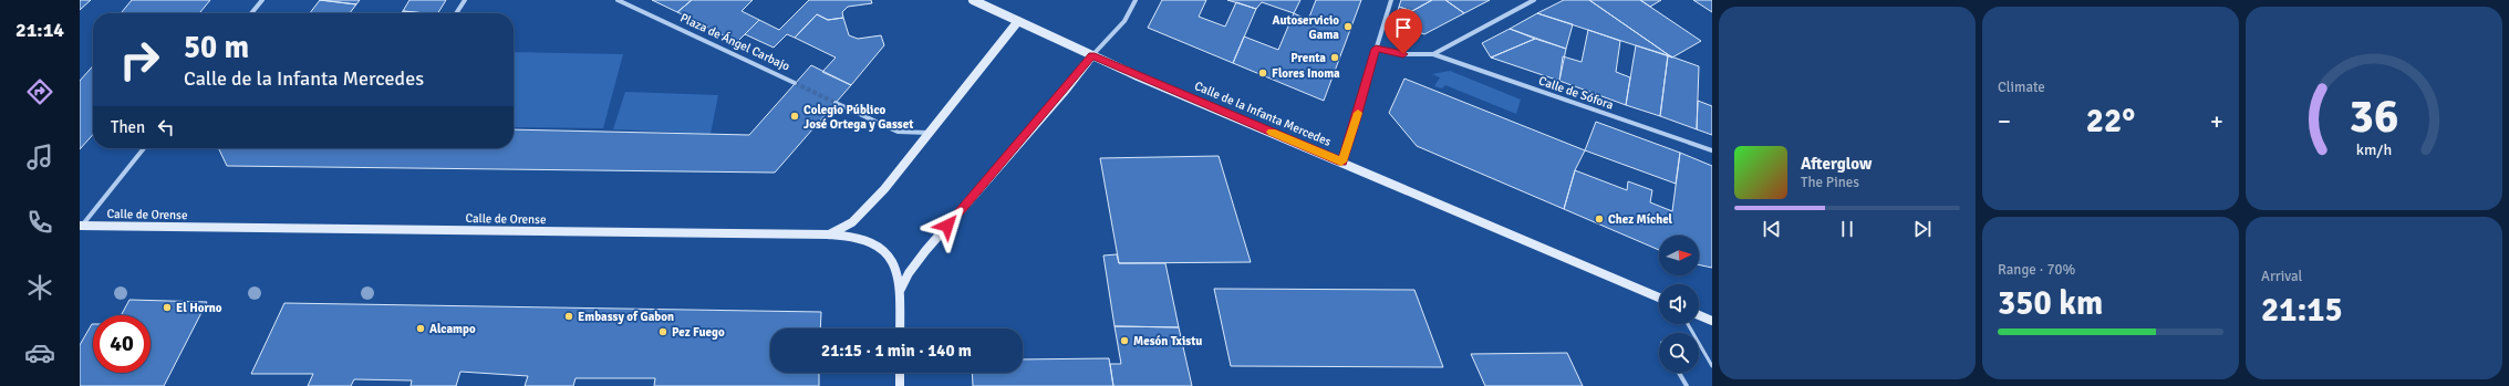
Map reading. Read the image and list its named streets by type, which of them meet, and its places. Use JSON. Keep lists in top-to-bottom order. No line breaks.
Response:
{"streets":{"street":["Plaza de Ángel Carbajo","Calle de Sófora","Calle de la Infanta Mercedes","Calle de Orense"]},"places":["Autoservicio Gama","Prenta","Flores Inoma","Colegio Público José Ortega y Gasset","Chez Míchel","El Horno","Embassy of Gabon","Alcampo","Pez Fuego","Mesón Txistu"],"north":"right","page":{"tabs":"21:14","tile":["Climate",["Range · 70%","350 km"],["Arrival","21:15"]],"turn":["50 m","Calle de la Infanta Mercedes"],"heat":["−","22°","+"],"then":"Then","song":["Afterglow","The Pines"],"limit":"40","trip":"21:15 · 1 min · 140 m","gauge":["36","km/h"]}}
